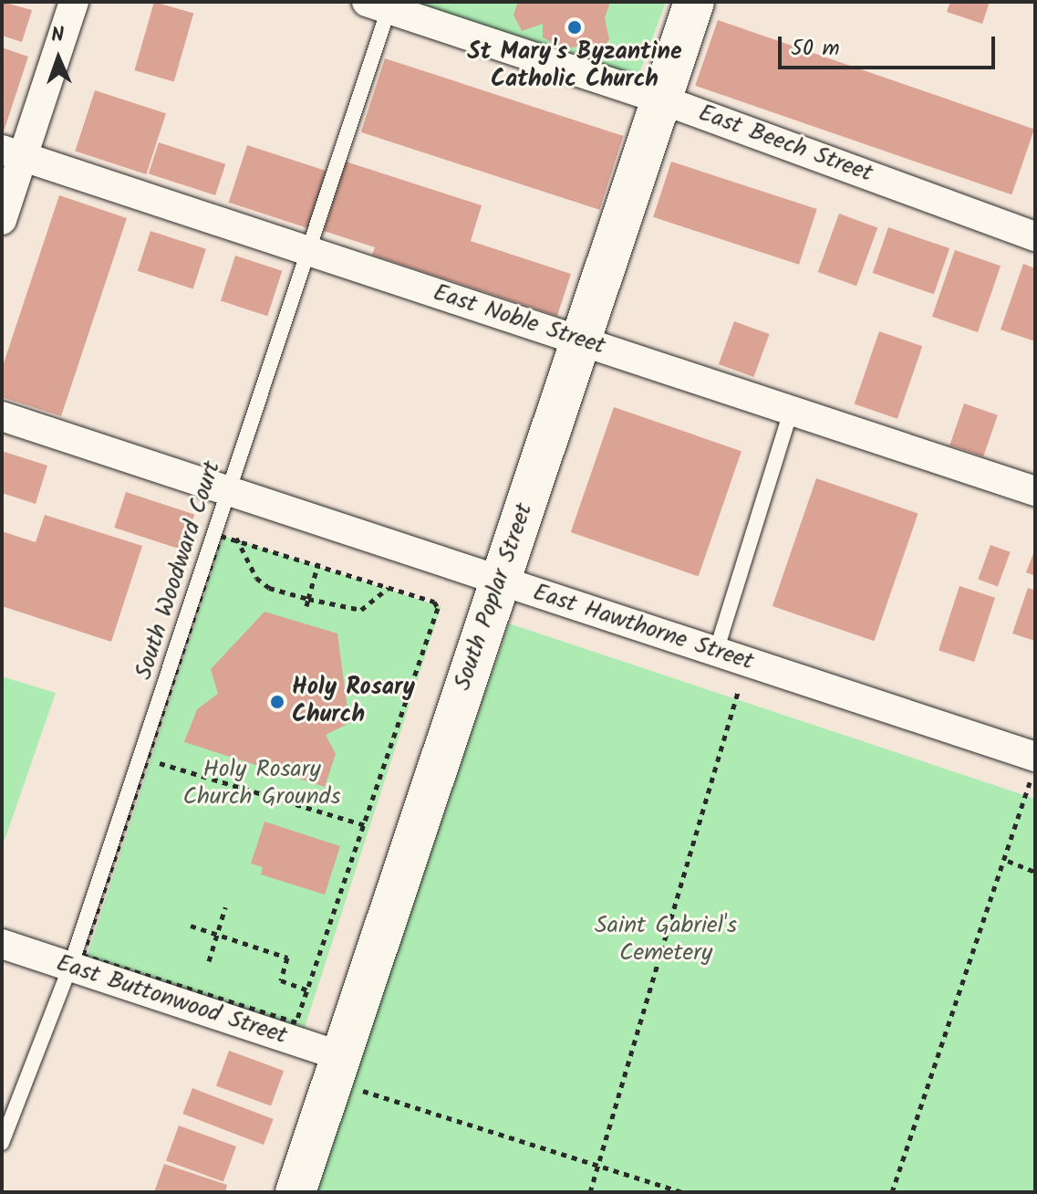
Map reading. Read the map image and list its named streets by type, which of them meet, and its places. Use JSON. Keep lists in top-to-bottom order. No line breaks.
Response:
{"streets":{"main road":["South Poplar Street"],"street":["East Beech Street","East Noble Street","East Hawthorne Street","East Buttonwood Street"],"lane":["South Woodward Court"]},"crossings":[["East Beech Street","South Woodward Court"],["East Beech Street","South Poplar Street"],["East Noble Street","South Woodward Court"],["East Noble Street","South Poplar Street"],["South Woodward Court","East Hawthorne Street"],["South Woodward Court","East Buttonwood Street"],["South Poplar Street","East Hawthorne Street"],["South Poplar Street","East Buttonwood Street"]],"parks":["Holy Rosary Church Grounds","Saint Gabriel's Cemetery"],"places":["St Mary's Byzantine Catholic Church","Holy Rosary Church"],"scale_bar":"50 m","north":"top"}
